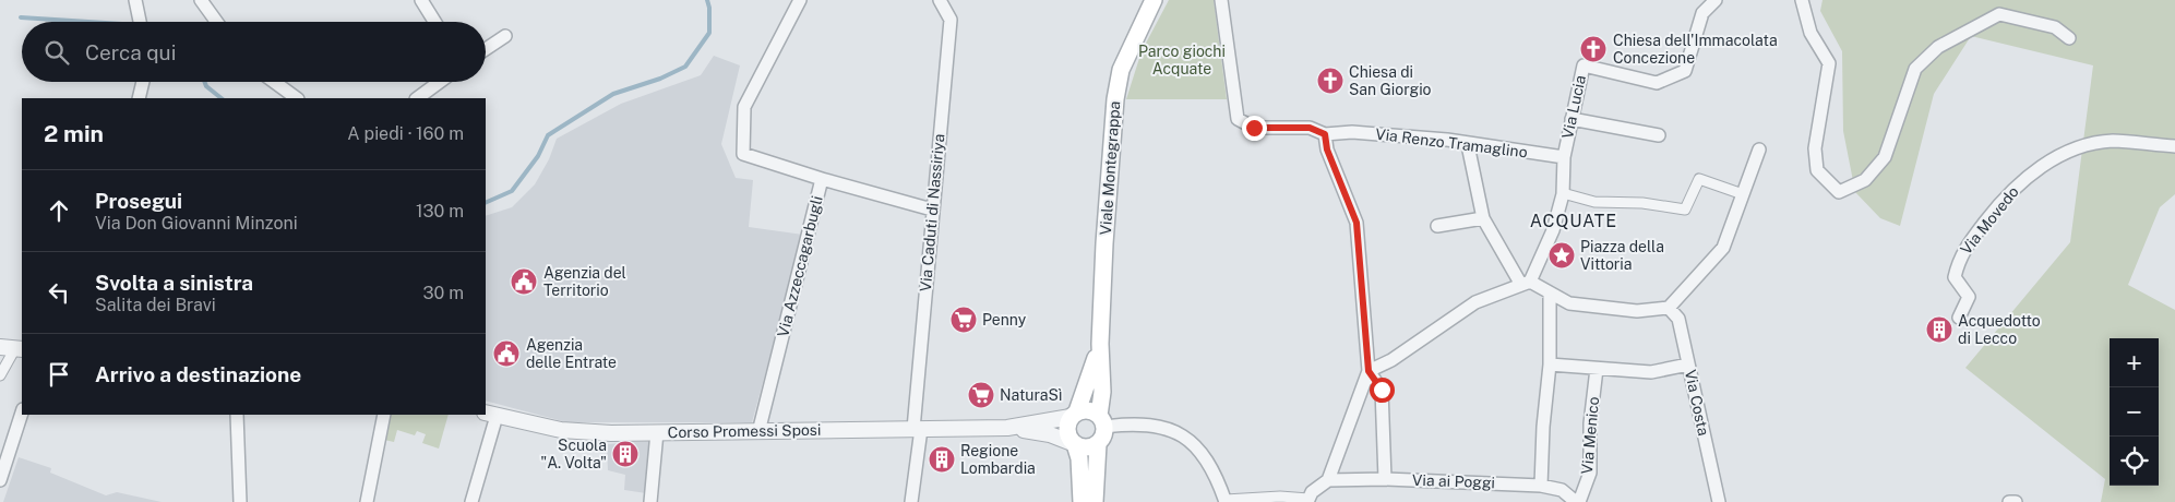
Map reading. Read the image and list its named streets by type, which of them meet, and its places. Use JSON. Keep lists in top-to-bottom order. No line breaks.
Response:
{"streets":{"main road":["Viale Montegrappa"],"street":["Via Lucia","Via Renzo Tramaglino","Via Caduti di Nassiriya","Via Movedo","Via Azzeccagarbugli","Via Costa","Corso Promessi Sposi","Via Menico","Via ai Poggi"]},"crossings":[["Via Lucia","Via Renzo Tramaglino"],["Viale Montegrappa","Corso Promessi Sposi"],["Via Caduti di Nassiriya","Via Azzeccagarbugli"],["Via Caduti di Nassiriya","Corso Promessi Sposi"],["Via Azzeccagarbugli","Corso Promessi Sposi"],["Via Menico","Via ai Poggi"]],"districts":["ACQUATE"],"parks":["Parco giochi Acquate"],"places":{"church":["Chiesa dell'Immacolata Concezione","Chiesa di San Giorgio"],"place":["Piazza della Vittoria"],"public building":["Agenzia del Territorio","Agenzia delle Entrate"],"supermarket":["Penny","NaturaSì"],"building":["Acquedotto di Lecco","Scuola \"A. Volta\"","Regione Lombardia"]},"page":{"search":"Cerca qui","heading":["2 min","A piedi · 160 m"],"list":[["Prosegui","Via Don Giovanni Minzoni","130 m"],["Svolta a sinistra","Salita dei Bravi","30 m"],"Arrivo a destinazione"],"map_buttons":["+","−"]}}
